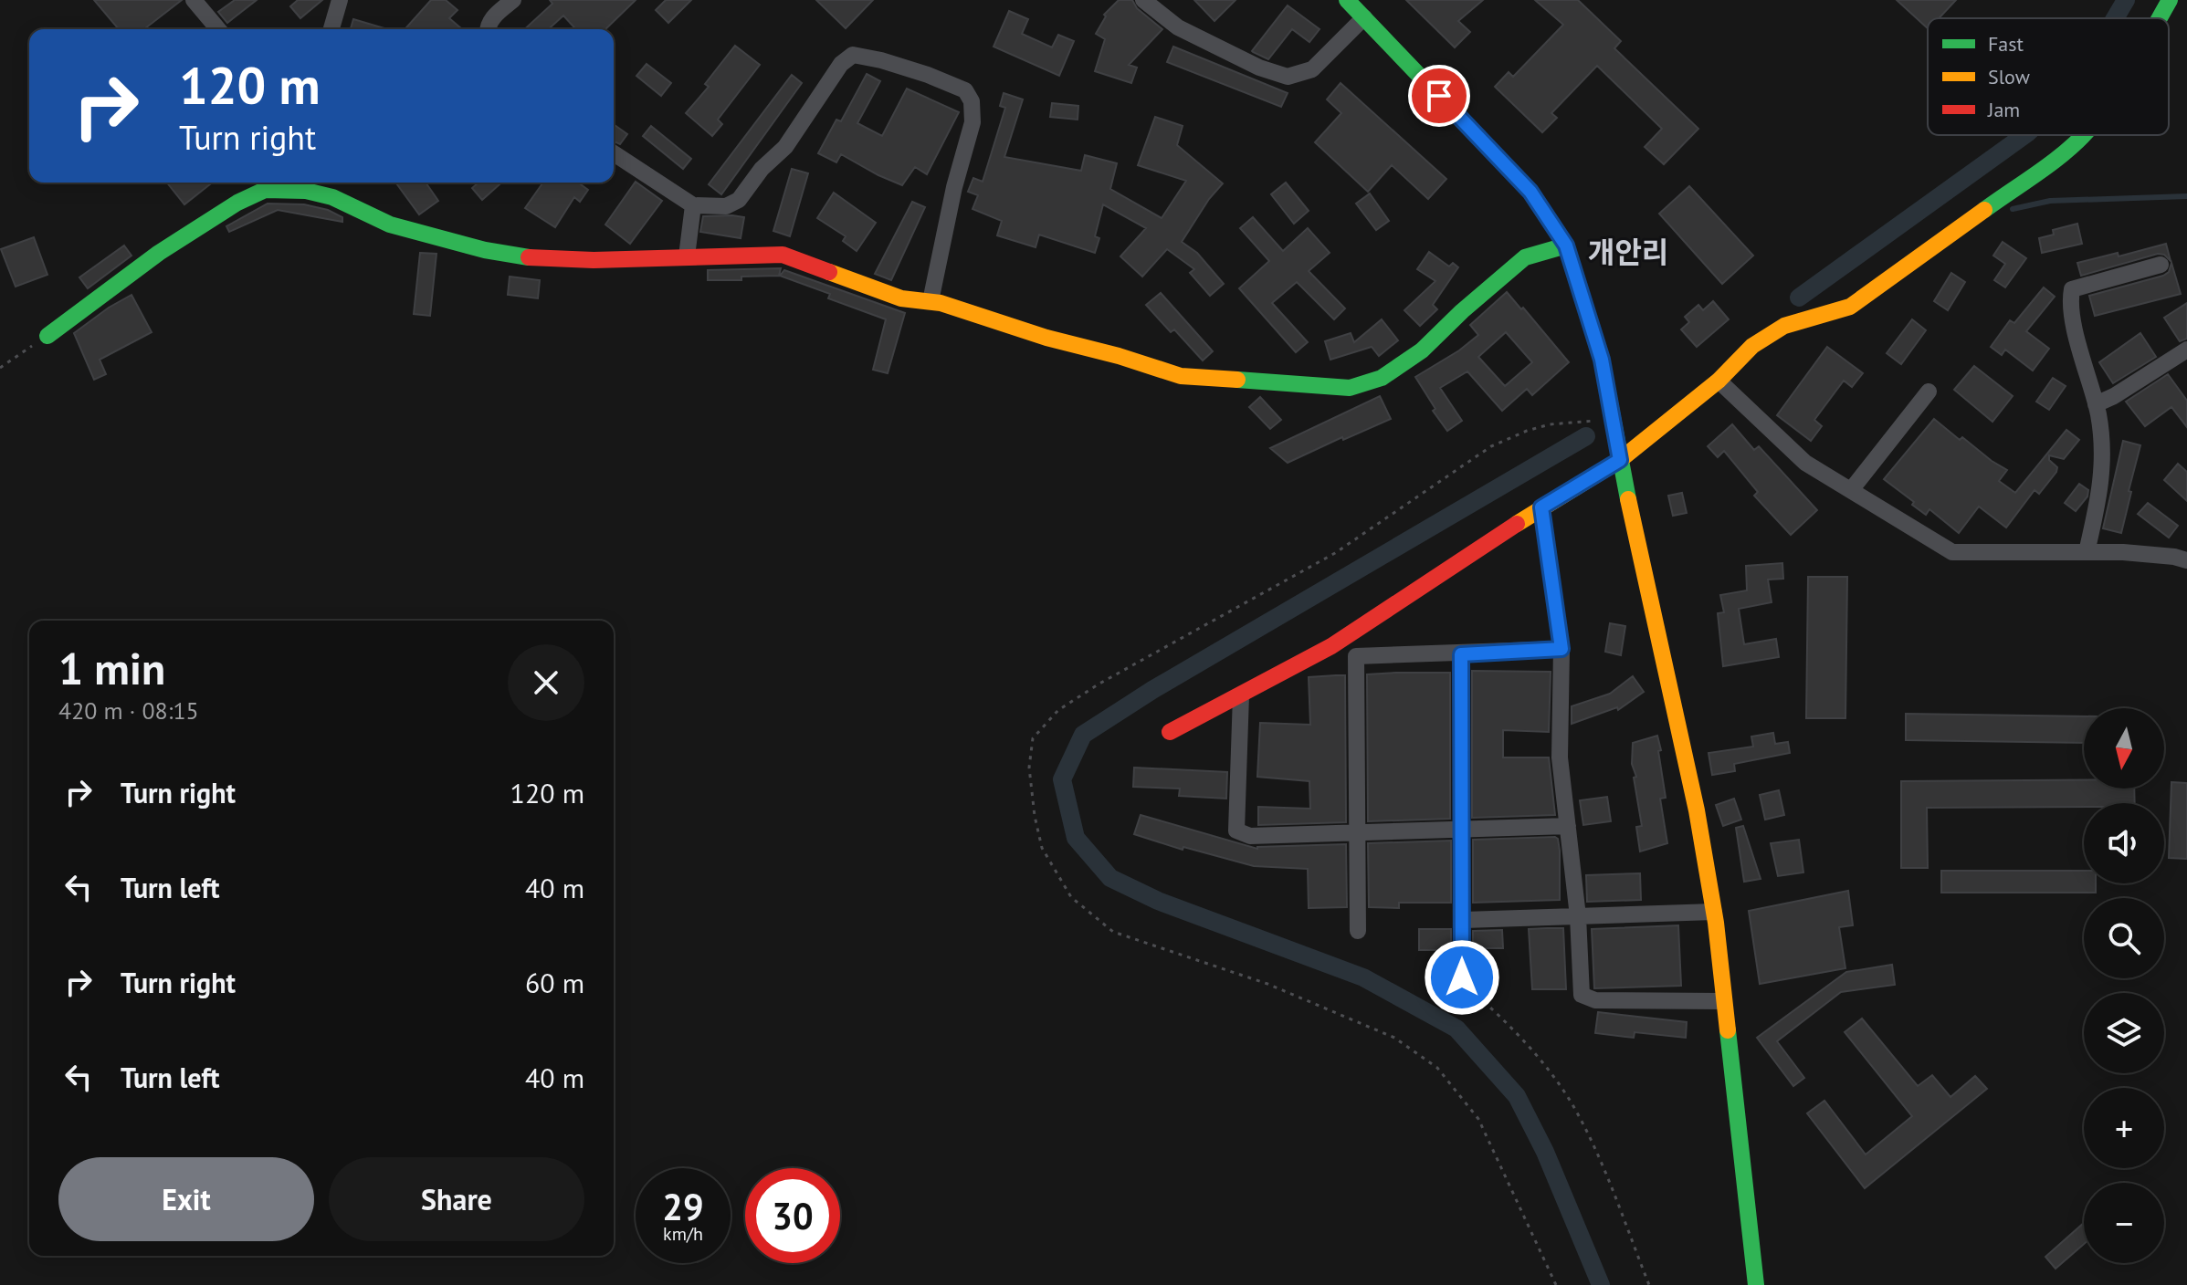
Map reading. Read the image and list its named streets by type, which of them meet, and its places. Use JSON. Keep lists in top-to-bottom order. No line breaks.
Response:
{"districts":["개안리"],"legend":["Fast","Slow","Jam"],"north":"bottom","page":{"turn":["120 m","Turn right"],"heading":["1 min","420 m · 08:15"],"map_buttons":["+","−"],"list":[{"name":"Turn right","value":"120 m"},{"name":"Turn left","value":"40 m"},{"name":"Turn right","value":"60 m"},{"name":"Turn left","value":"40 m"}],"buttons":["Exit","Share"],"speed":"29 km/h","limit":"30"}}
